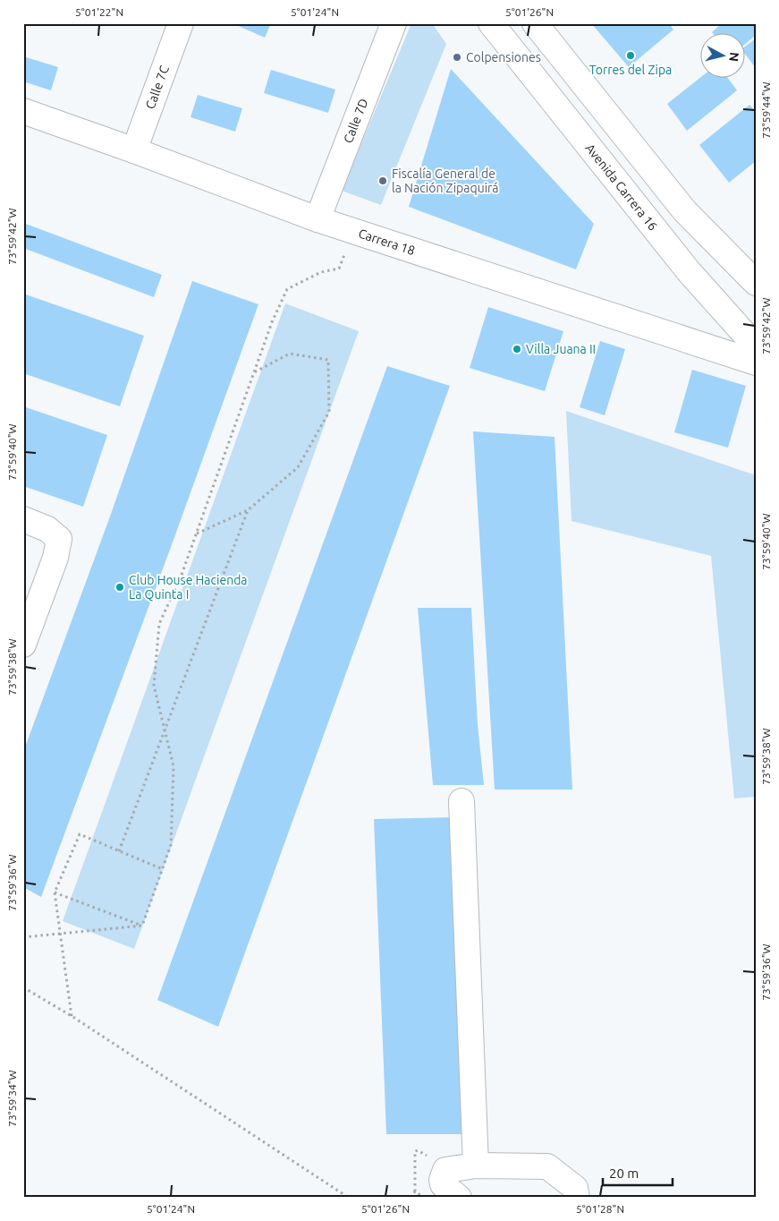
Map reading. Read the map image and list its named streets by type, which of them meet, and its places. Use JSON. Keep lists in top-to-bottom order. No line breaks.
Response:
{"streets":{"street":["Calle 7C","Calle 7D","Avenida Carrera 16","Carrera 18"]},"crossings":[["Calle 7C","Carrera 18"],["Calle 7D","Carrera 18"]],"places":["Torres del Zipa","Colpensiones","Fiscalía General de la Nación Zipaquirá","Villa Juana II","Club House Hacienda La Quinta I"],"scale_bar":"20 m","north":"right","coordinates":["5°01'22\"N","5°01'24\"N","5°01'26\"N","73°59'44\"W","73°59'42\"W","73°59'40\"W","73°59'38\"W","73°59'36\"W","73°59'34\"W","5°01'28\"N"]}
